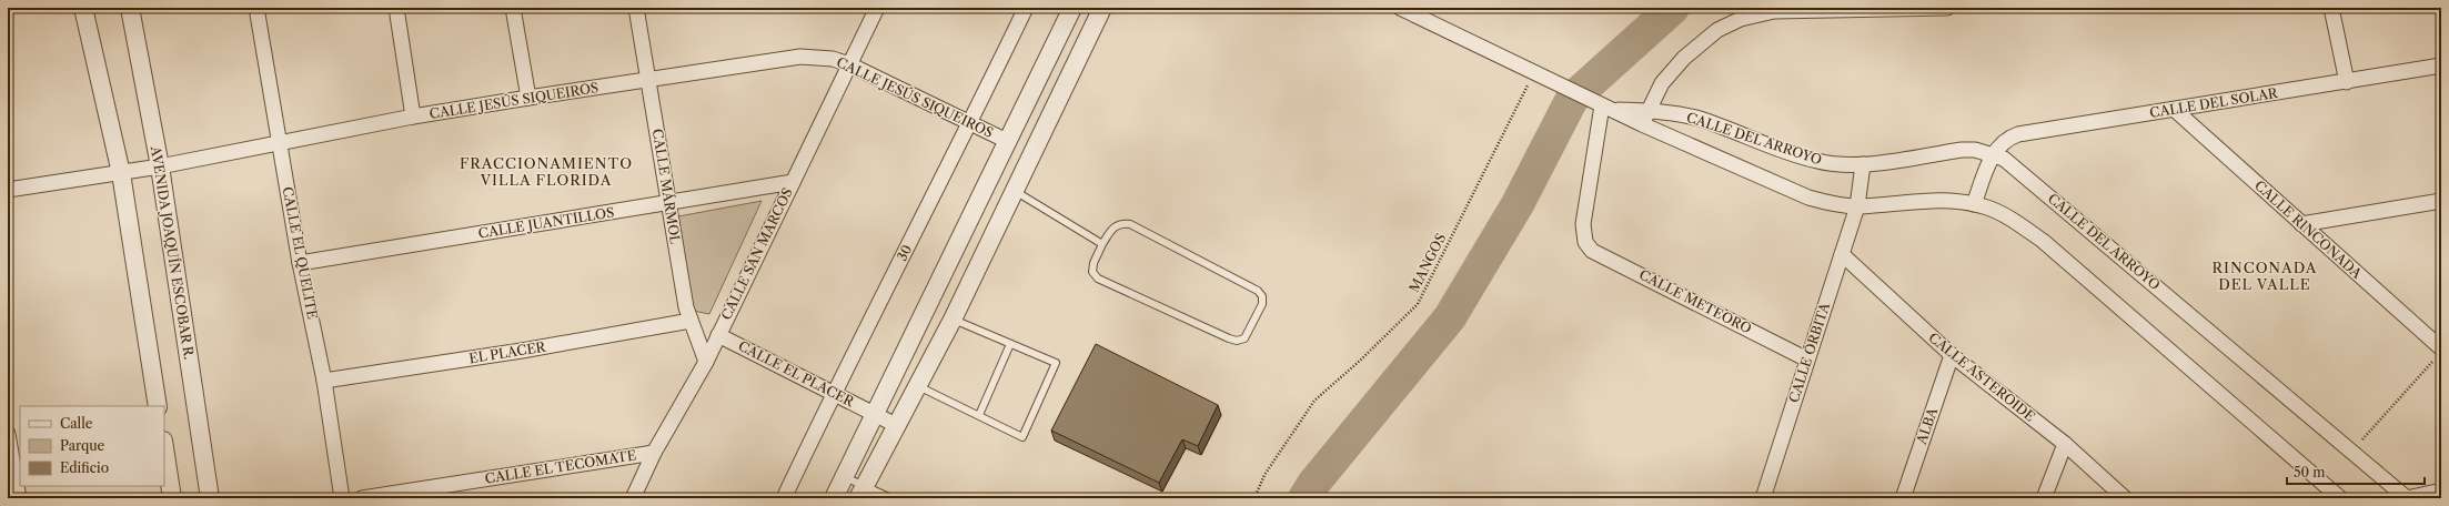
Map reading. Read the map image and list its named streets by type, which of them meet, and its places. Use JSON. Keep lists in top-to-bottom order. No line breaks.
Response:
{"streets":{"street":["CALLE JESÚS SIQUEIROS","CALLE DEL SOLAR","CALLE DEL ARROYO","CALLE MÁRMOL","CALLE JUANTILLOS","CALLE RINCONADA","AVENIDA JOAQUÍN ESCOBAR R.","CALLE EL QUELITE","30","CALLE SAN MARCOS","CALLE METEORO","EL PLACER","CALLE ÓRBITA","CALLE EL PLACER","CALLE ASTEROIDE","ALBA","CALLE EL TECOMATE"],"path":["MANGOS"]},"crossings":[["CALLE JESÚS SIQUEIROS","CALLE MÁRMOL"],["CALLE JESÚS SIQUEIROS","AVENIDA JOAQUÍN ESCOBAR R."],["CALLE JESÚS SIQUEIROS","CALLE EL QUELITE"],["CALLE JESÚS SIQUEIROS","30"],["CALLE JESÚS SIQUEIROS","CALLE SAN MARCOS"],["CALLE DEL SOLAR","CALLE DEL ARROYO"],["CALLE DEL SOLAR","CALLE RINCONADA"],["CALLE DEL ARROYO","MANGOS"],["CALLE DEL ARROYO","CALLE METEORO"],["CALLE DEL ARROYO","CALLE ÓRBITA"],["CALLE MÁRMOL","CALLE JUANTILLOS"],["CALLE MÁRMOL","CALLE SAN MARCOS"],["CALLE MÁRMOL","EL PLACER"],["CALLE JUANTILLOS","CALLE EL QUELITE"],["CALLE JUANTILLOS","CALLE SAN MARCOS"],["CALLE EL QUELITE","EL PLACER"],["30","CALLE EL PLACER"],["CALLE SAN MARCOS","CALLE EL PLACER"],["CALLE SAN MARCOS","CALLE EL TECOMATE"],["CALLE METEORO","CALLE ÓRBITA"],["CALLE ÓRBITA","CALLE ASTEROIDE"],["CALLE ASTEROIDE","ALBA"]],"districts":["FRACCIONAMIENTO VILLA FLORIDA","RINCONADA DEL VALLE"],"legend":["Calle","Parque","Edificio"],"scale_bar":"50 m"}
